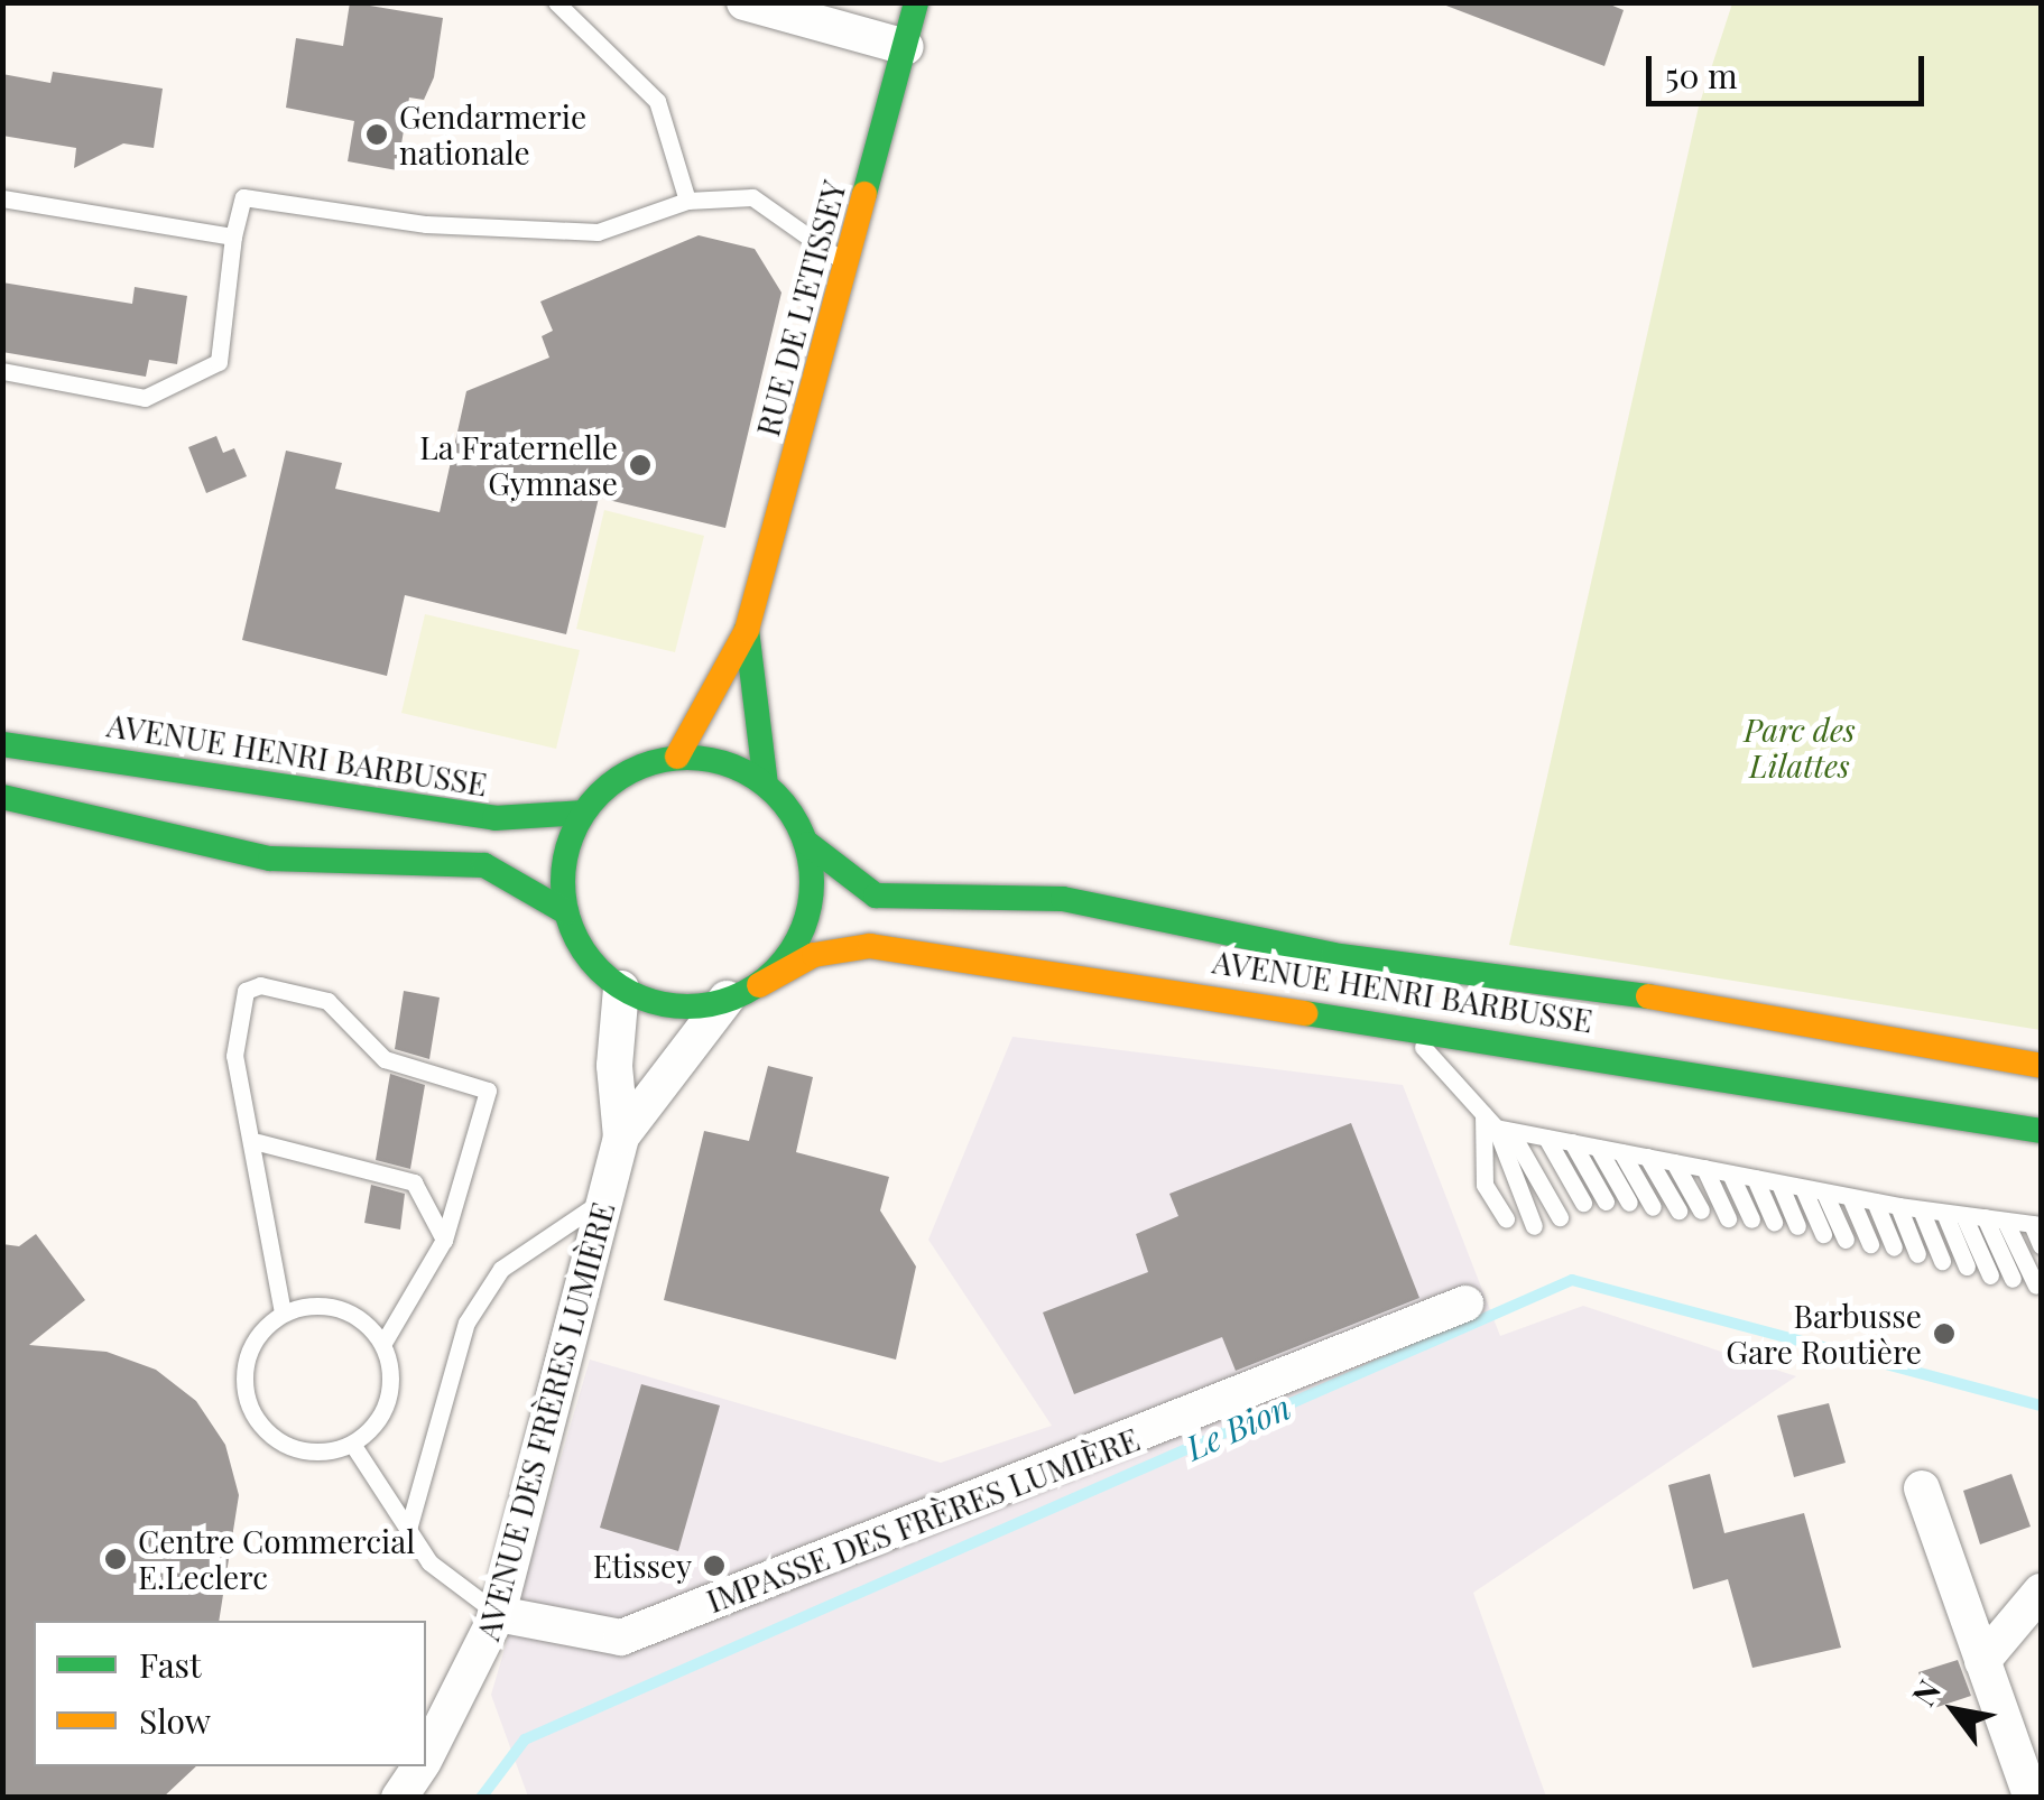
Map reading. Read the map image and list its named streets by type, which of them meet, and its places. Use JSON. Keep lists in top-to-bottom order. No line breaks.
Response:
{"streets":{"main road":["RUE DE L'ETISSEY","AVENUE HENRI BARBUSSE"],"street":["AVENUE DES FRÈRES LUMIÈRE","IMPASSE DES FRÈRES LUMIÈRE"]},"crossings":[["RUE DE L'ETISSEY","AVENUE HENRI BARBUSSE"],["RUE DE L'ETISSEY","AVENUE DES FRÈRES LUMIÈRE"],["AVENUE HENRI BARBUSSE","AVENUE DES FRÈRES LUMIÈRE"],["AVENUE DES FRÈRES LUMIÈRE","IMPASSE DES FRÈRES LUMIÈRE"]],"water":["Le Bion"],"parks":["Parc des Lilattes"],"places":["Gendarmerie nationale","La Fraternelle Gymnase","Barbusse Gare Routière","Centre Commercial E.Leclerc","Etissey"],"legend":["Fast","Slow"],"scale_bar":"50 m","north":"top left"}
